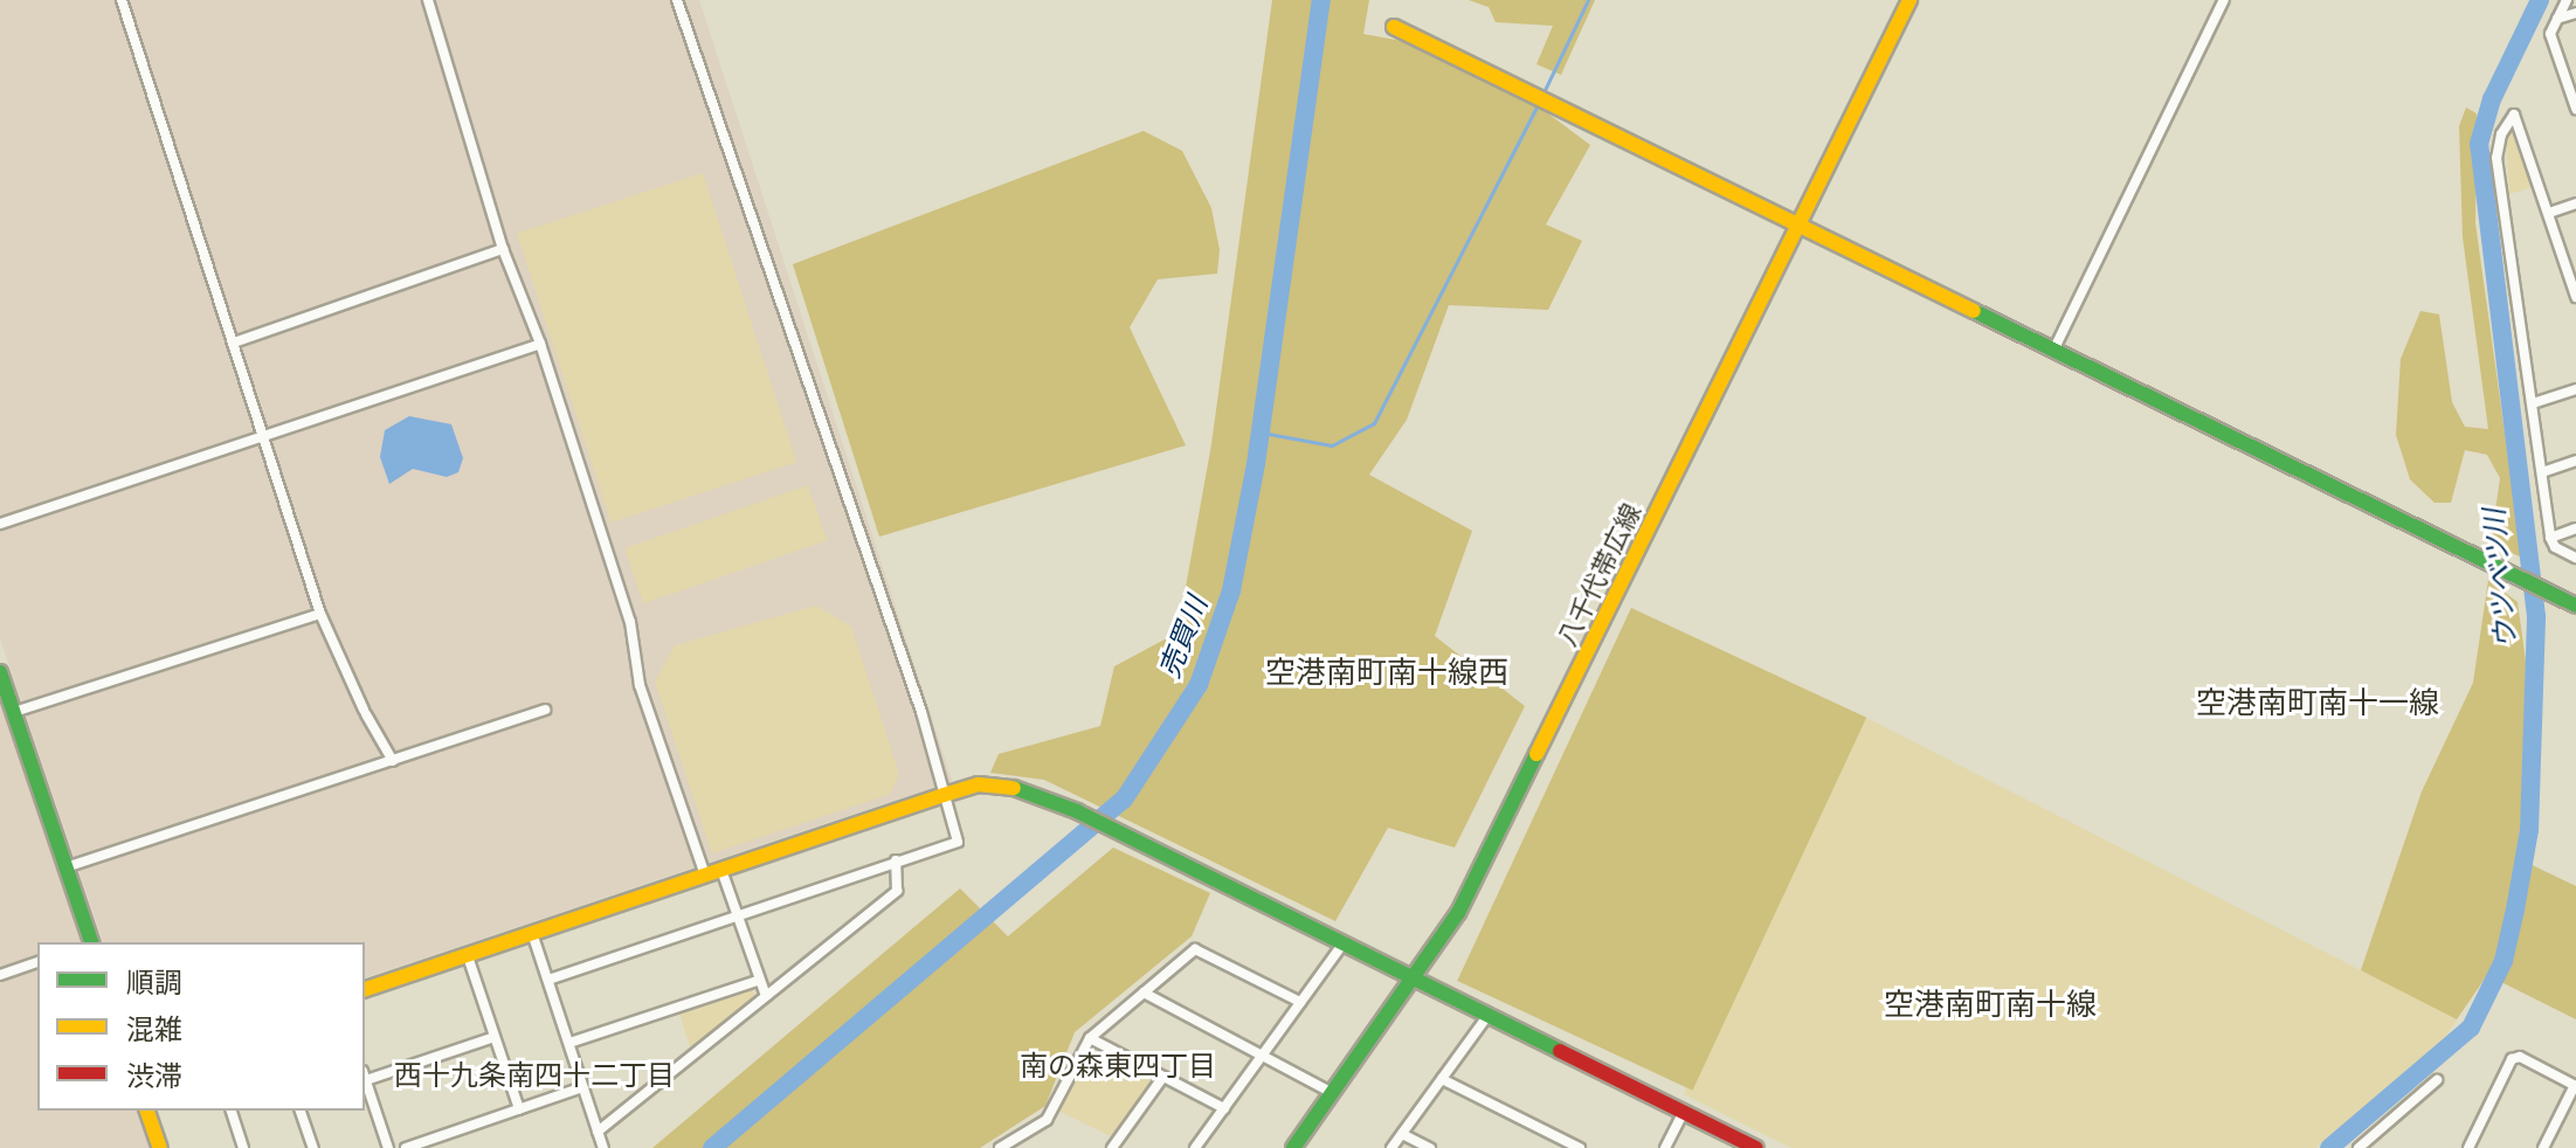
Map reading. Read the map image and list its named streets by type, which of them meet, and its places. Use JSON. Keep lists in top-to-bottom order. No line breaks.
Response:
{"streets":{"street":["八千代帯広線"]},"districts":["空港南町南十線西","空港南町南十一線","空港南町南十線","南の森東四丁目","西十九条南四十二丁目"],"water":["ウツベツ川","売買川"],"legend":["順調","混雑","渋滞"]}
